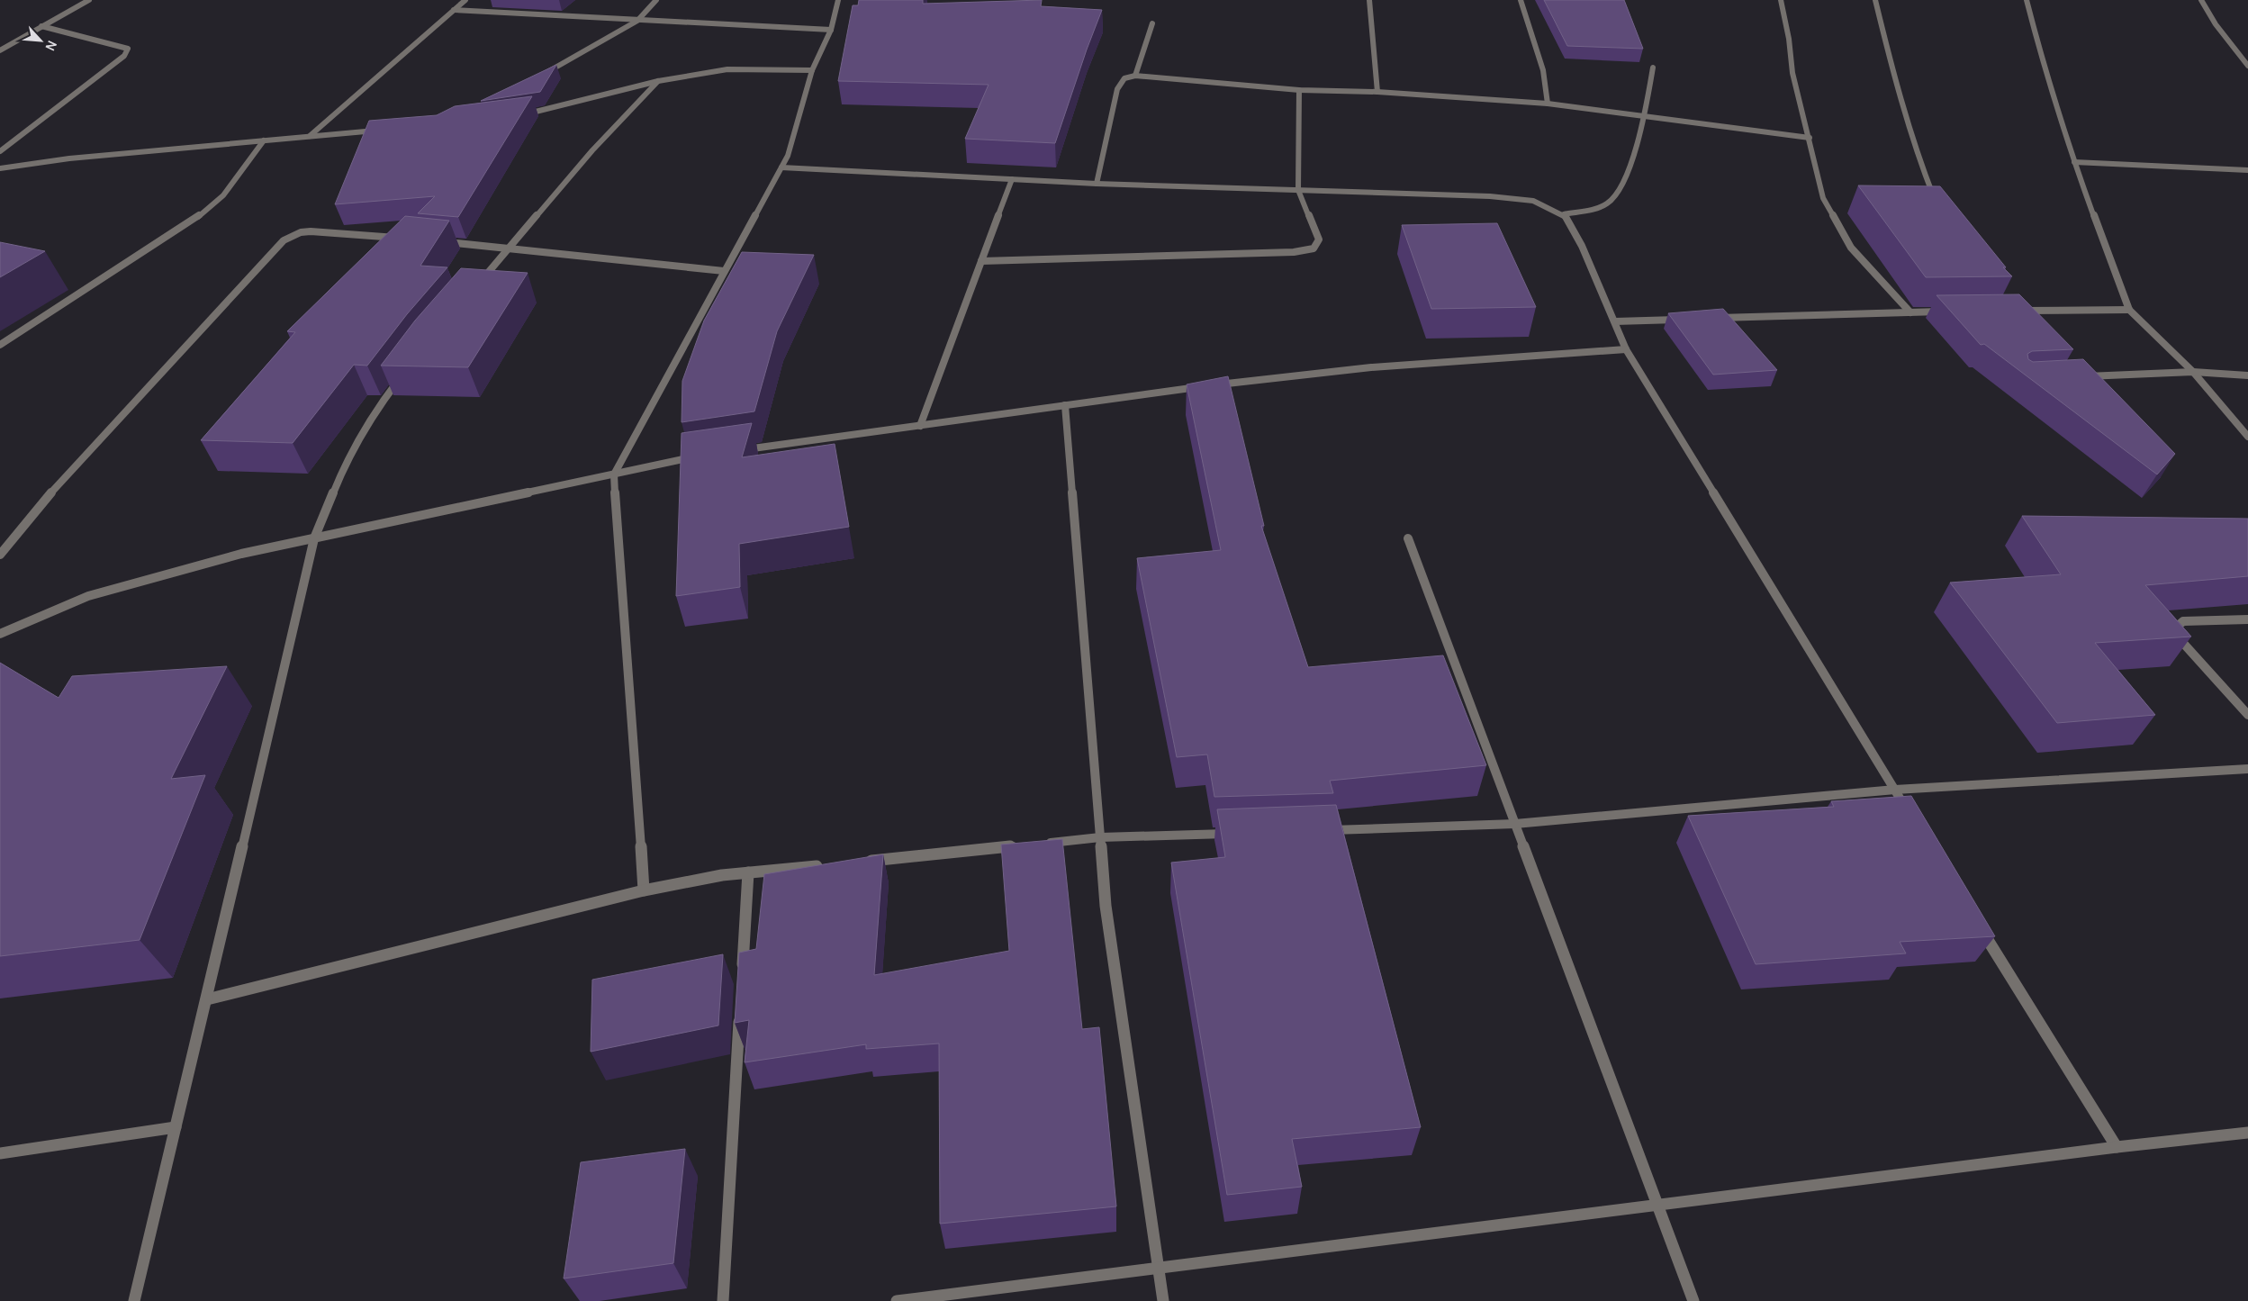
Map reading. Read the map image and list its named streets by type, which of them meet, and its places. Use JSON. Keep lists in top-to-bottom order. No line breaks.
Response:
{"north":"bottom right"}
